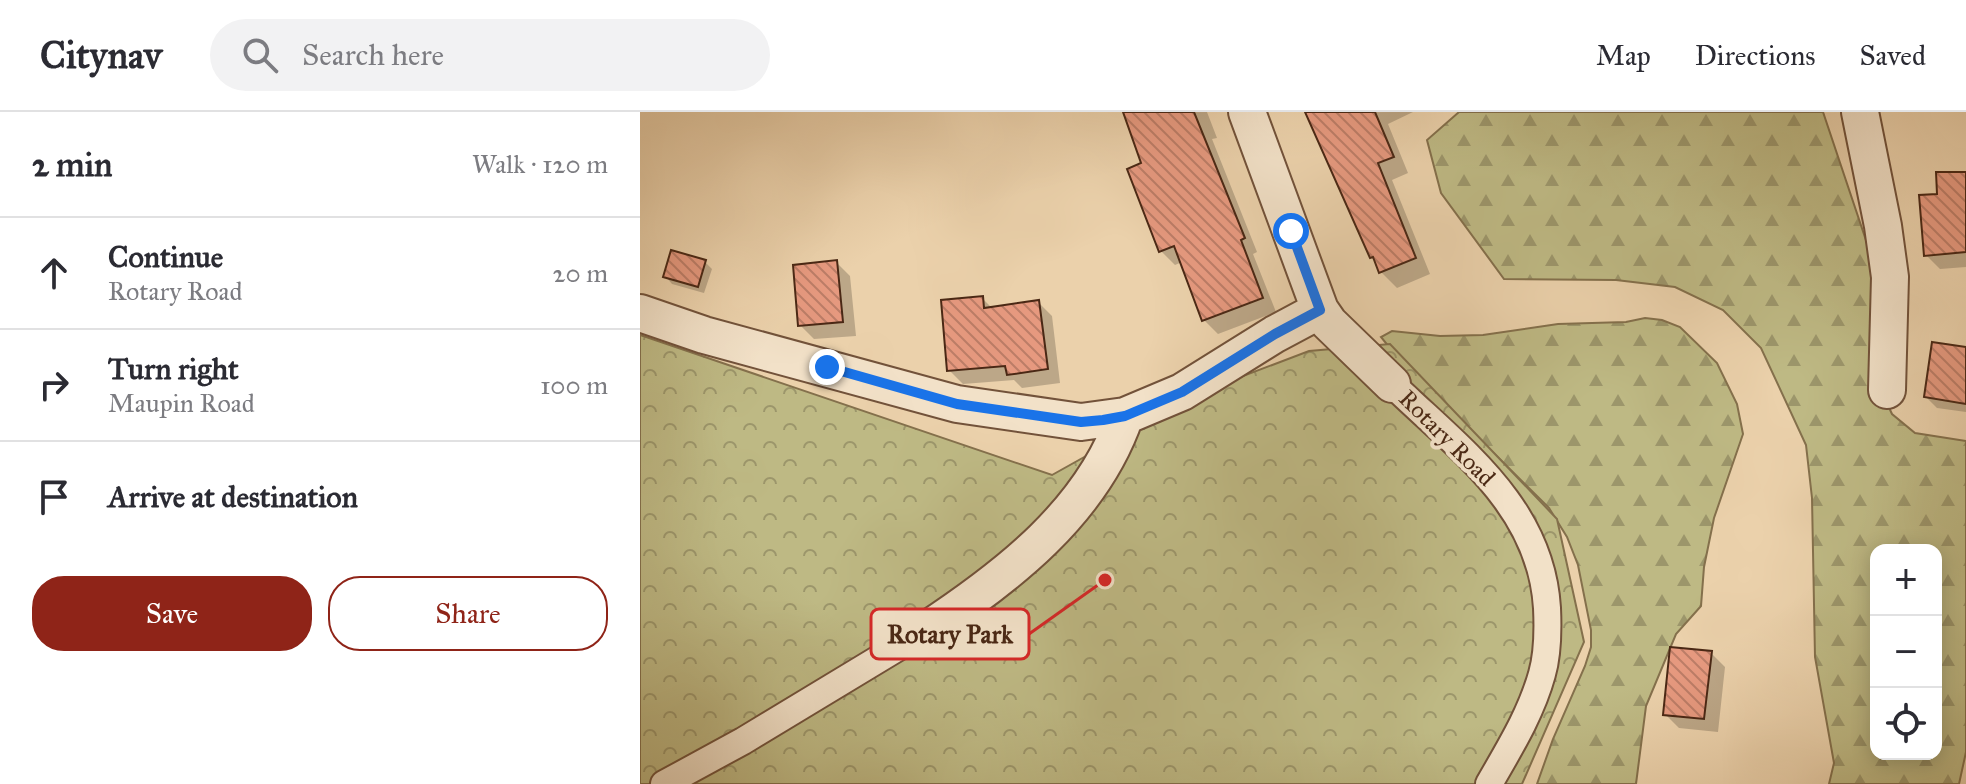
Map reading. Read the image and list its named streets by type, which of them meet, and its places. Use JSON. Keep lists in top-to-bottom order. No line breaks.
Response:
{"streets":{"street":["Rotary Road"]},"places":["Rotary Park"],"page":{"header":"Citynav","search":"Search here","nav":["Map","Directions","Saved"],"heading":["2 min","Walk · 120 m"],"list":[["Continue","Rotary Road","20 m"],["Turn right","Maupin Road","100 m"],"Arrive at destination"],"map_buttons":["+","−"],"buttons":["Save","Share"]}}
